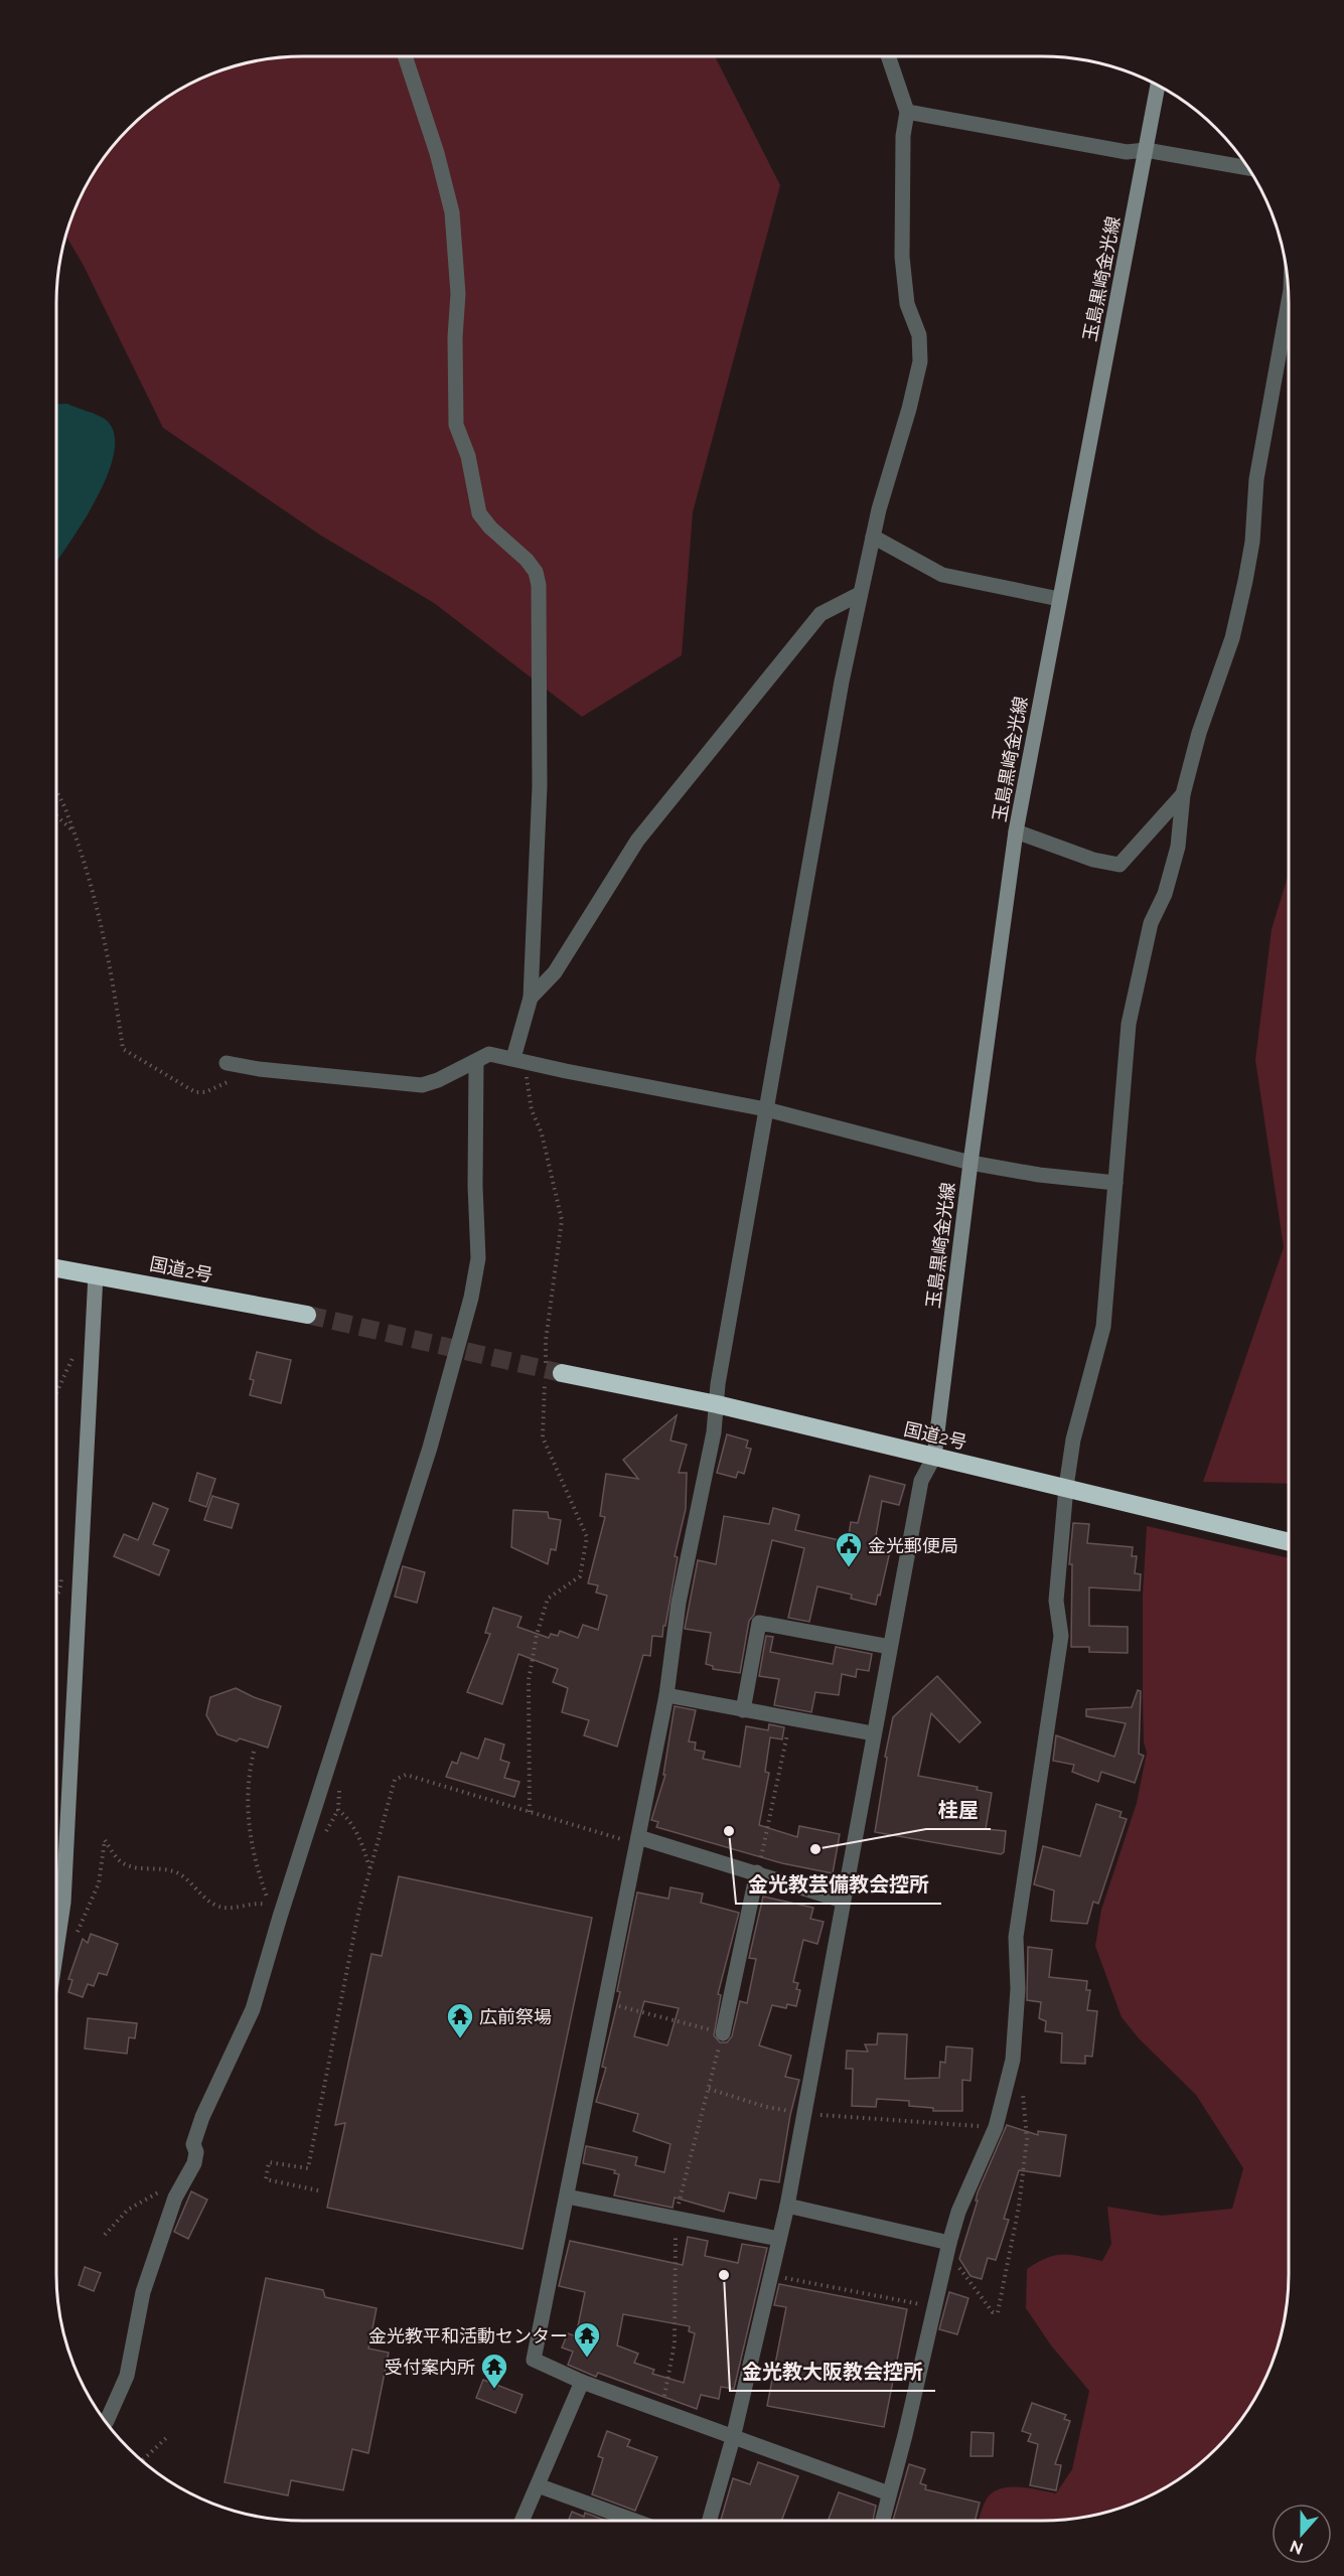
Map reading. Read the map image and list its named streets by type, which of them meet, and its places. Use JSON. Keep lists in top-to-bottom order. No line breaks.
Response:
{"streets":{"highway":["国道2号"],"main road":["玉島黒崎金光線"]},"crossings":[["玉島黒崎金光線","国道2号"]],"places":{"public building":["金光郵便局"],"other":["金光教芸備教会控所","桂屋","金光教大阪教会控所"],"temple":["広前祭場","金光教平和活動センター","受付案内所"]},"north":"bottom"}
